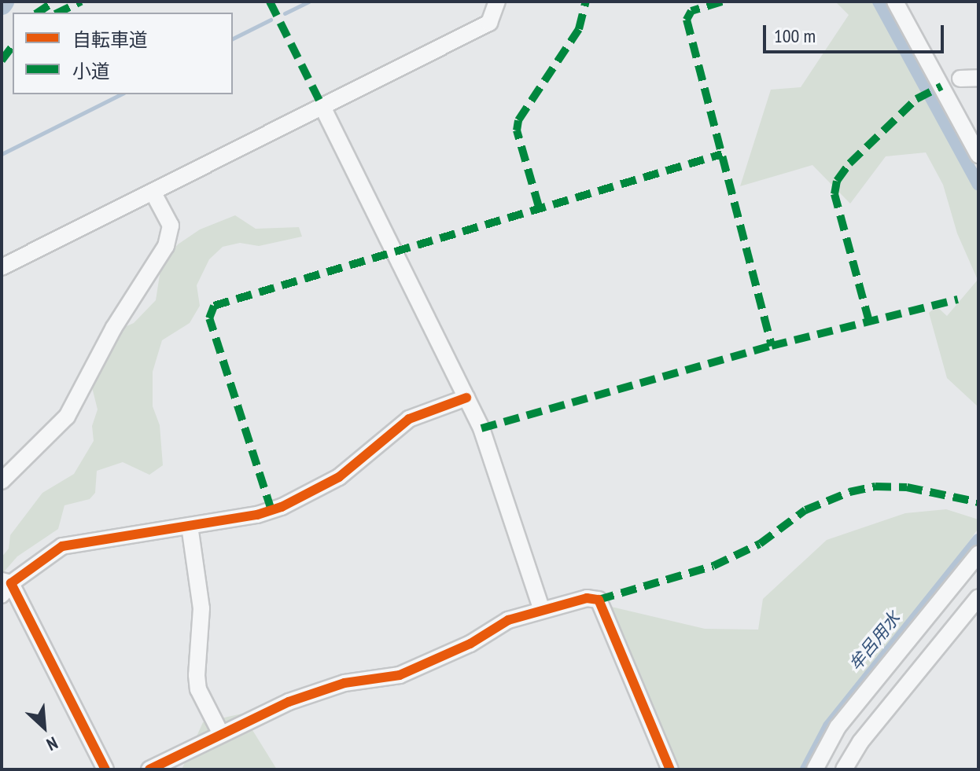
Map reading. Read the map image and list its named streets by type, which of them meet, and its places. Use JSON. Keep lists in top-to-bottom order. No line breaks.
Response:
{"water":["牟呂用水"],"legend":["自転車道","小道"],"scale_bar":"100 m","north":"bottom right"}
